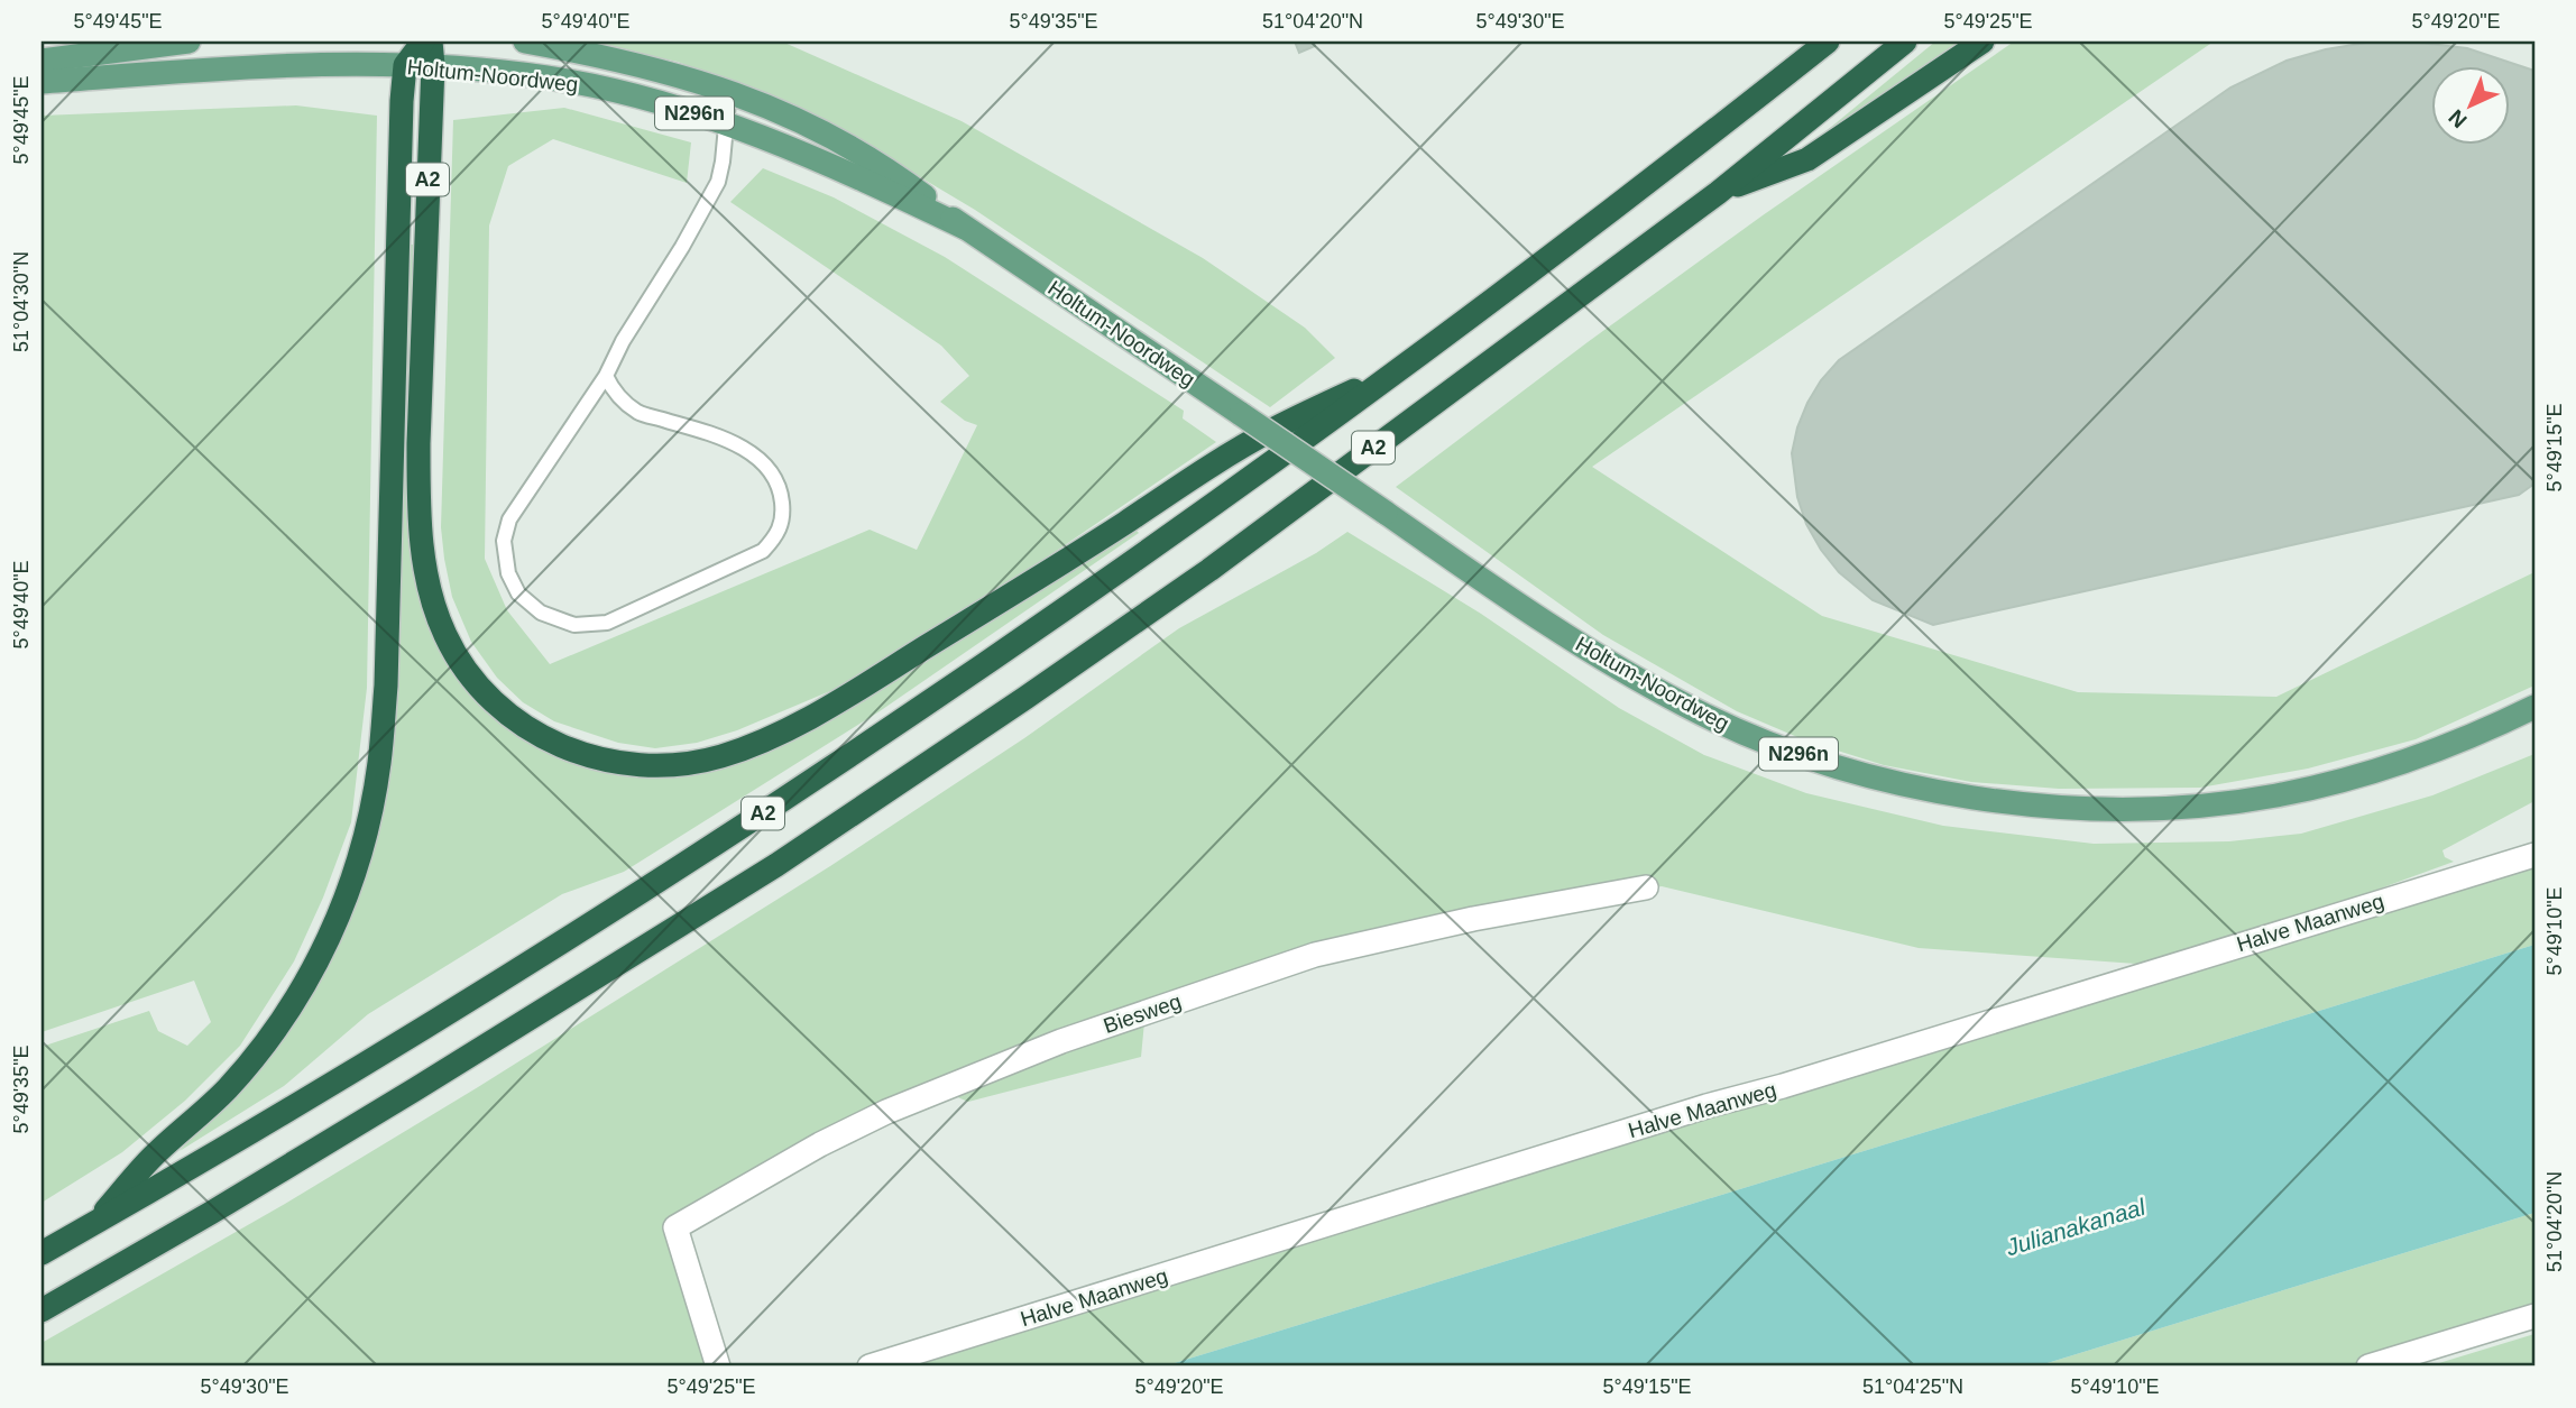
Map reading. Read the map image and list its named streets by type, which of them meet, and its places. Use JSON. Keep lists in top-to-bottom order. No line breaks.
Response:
{"streets":{"highway":["A2"],"main road":["Holtum-Noordweg","N296n"],"street":["Halve Maanweg","Biesweg"]},"crossings":[["Holtum-Noordweg","A2"]],"water":["Julianakanaal"],"north":"bottom left","coordinates":["5°49'45\"E","5°49'40\"E","5°49'35\"E","51°04'20\"N","5°49'30\"E","5°49'25\"E","5°49'20\"E","51°04'30\"N","5°49'15\"E","5°49'10\"E","51°04'25\"N"]}
